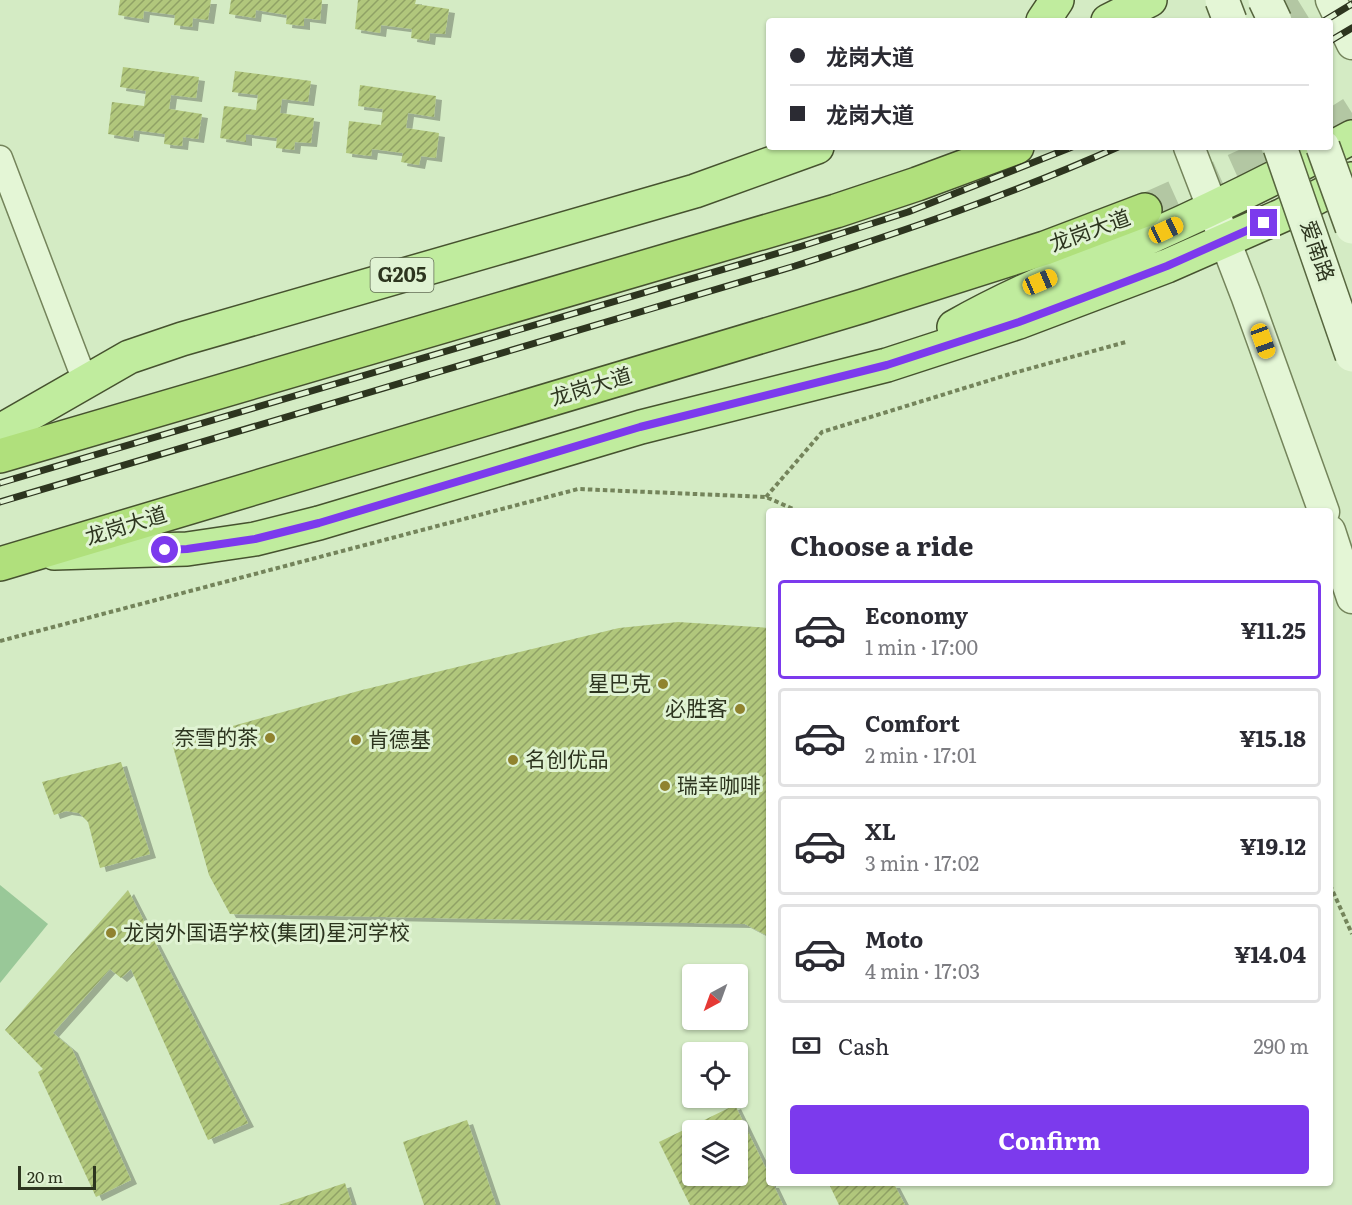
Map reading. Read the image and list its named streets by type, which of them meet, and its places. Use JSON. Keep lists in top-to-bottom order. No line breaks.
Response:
{"streets":{"highway":["龙岗大道"],"main road":["爱南路","G205"]},"places":["星巴克","必胜客","奈雪的茶","肯德基","名创优品","瑞幸咖啡","龙岗外国语学校(集团)星河学校"],"scale_bar":"20 m","north":"bottom left","page":{"banner":["龙岗大道","龙岗大道"],"heading":"Choose a ride","list":[{"name":"Economy","note":"1 min · 17:00","value":"¥11.25"},{"name":"Comfort","note":"2 min · 17:01","value":"¥15.18"},{"name":"XL","note":"3 min · 17:02","value":"¥19.12"},{"name":"Moto","note":"4 min · 17:03","value":"¥14.04"}],"pay":["Cash","290 m"],"buttons":"Confirm","scale":"20 m"}}
